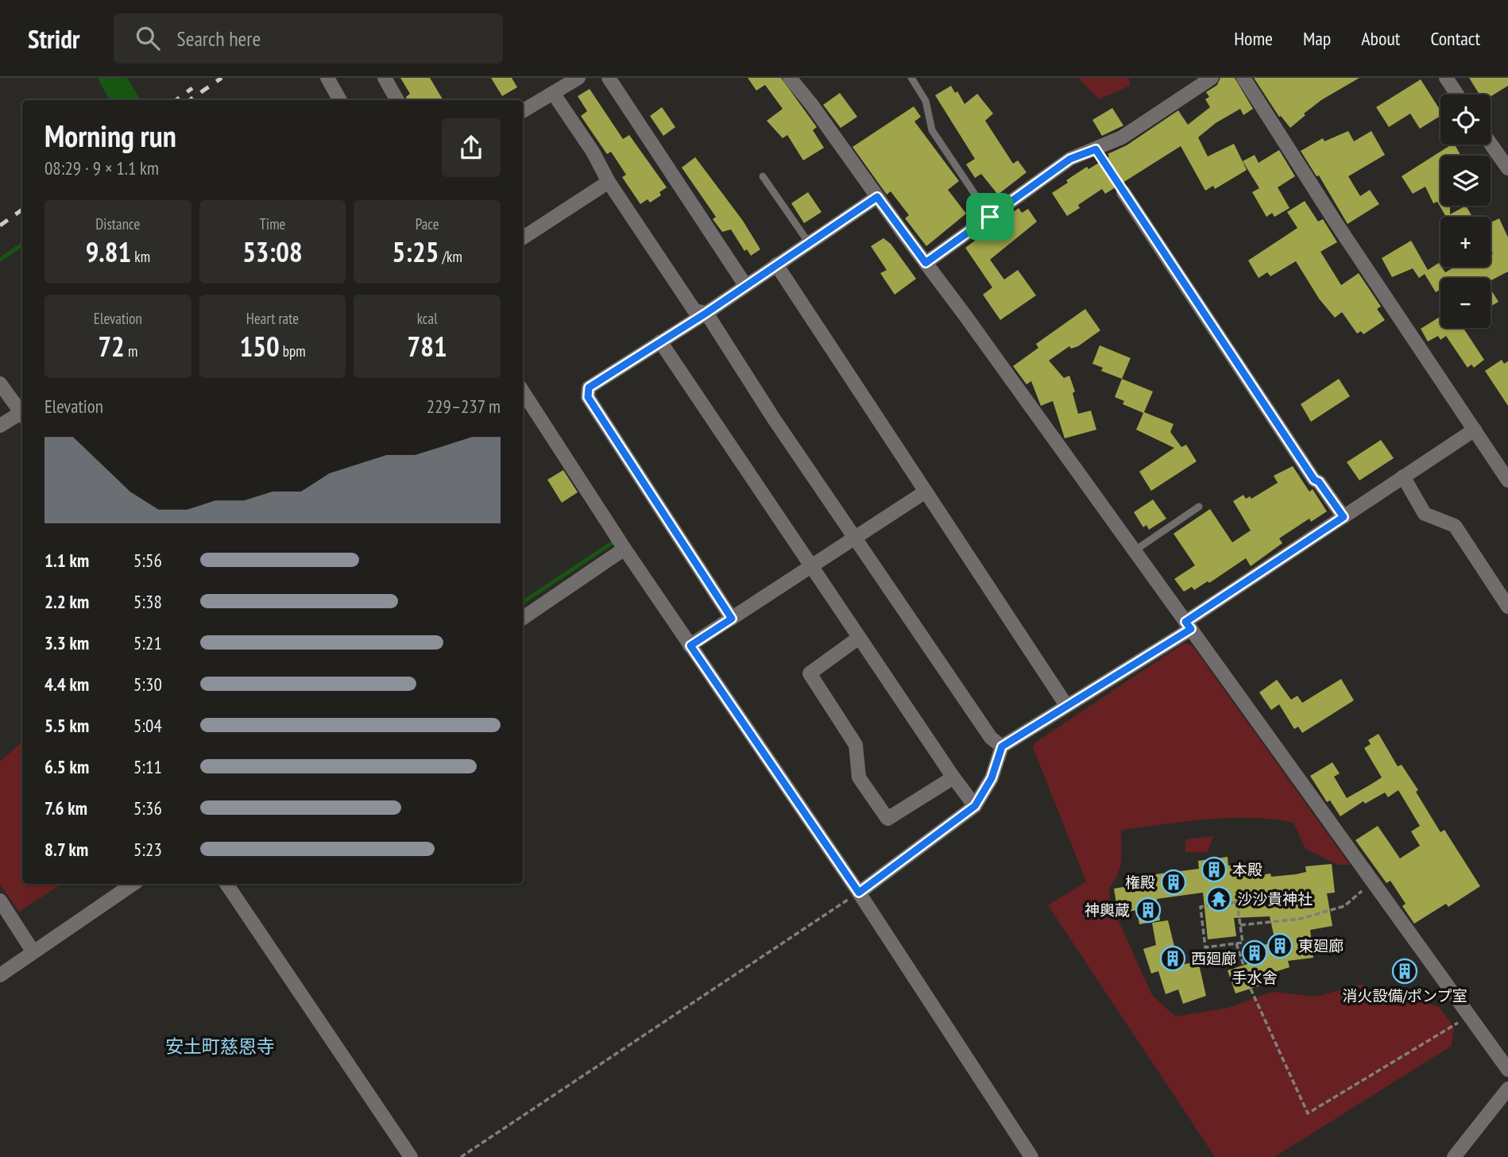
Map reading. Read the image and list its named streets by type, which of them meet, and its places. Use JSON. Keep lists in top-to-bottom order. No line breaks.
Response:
{"districts":["安土町慈恩寺"],"places":{"building":["本殿","権殿","神輿蔵","東廻廊","手水舎","西廻廊","消火設備/ポンプ室"],"temple":["沙沙貴神社"]},"page":{"header":"Stridr","search":"Search here","nav":["Home","Map","About","Contact"],"map_buttons":["+","−"],"heading":["Morning run","08:29 · 9 × 1.1 km"],"stats":[["Distance","9.81 km"],["Time","53:08"],["Pace","5:25 /km"],["Elevation","72 m"],["Heart rate","150 bpm"],["kcal","781"]],"chart":["Elevation","229–237 m"],"list":[{"name":"1.1 km","note":"5:56"},{"name":"2.2 km","note":"5:38"},{"name":"3.3 km","note":"5:21"},{"name":"4.4 km","note":"5:30"},{"name":"5.5 km","note":"5:04"},{"name":"6.5 km","note":"5:11"},{"name":"7.6 km","note":"5:36"},{"name":"8.7 km","note":"5:23"}]}}
